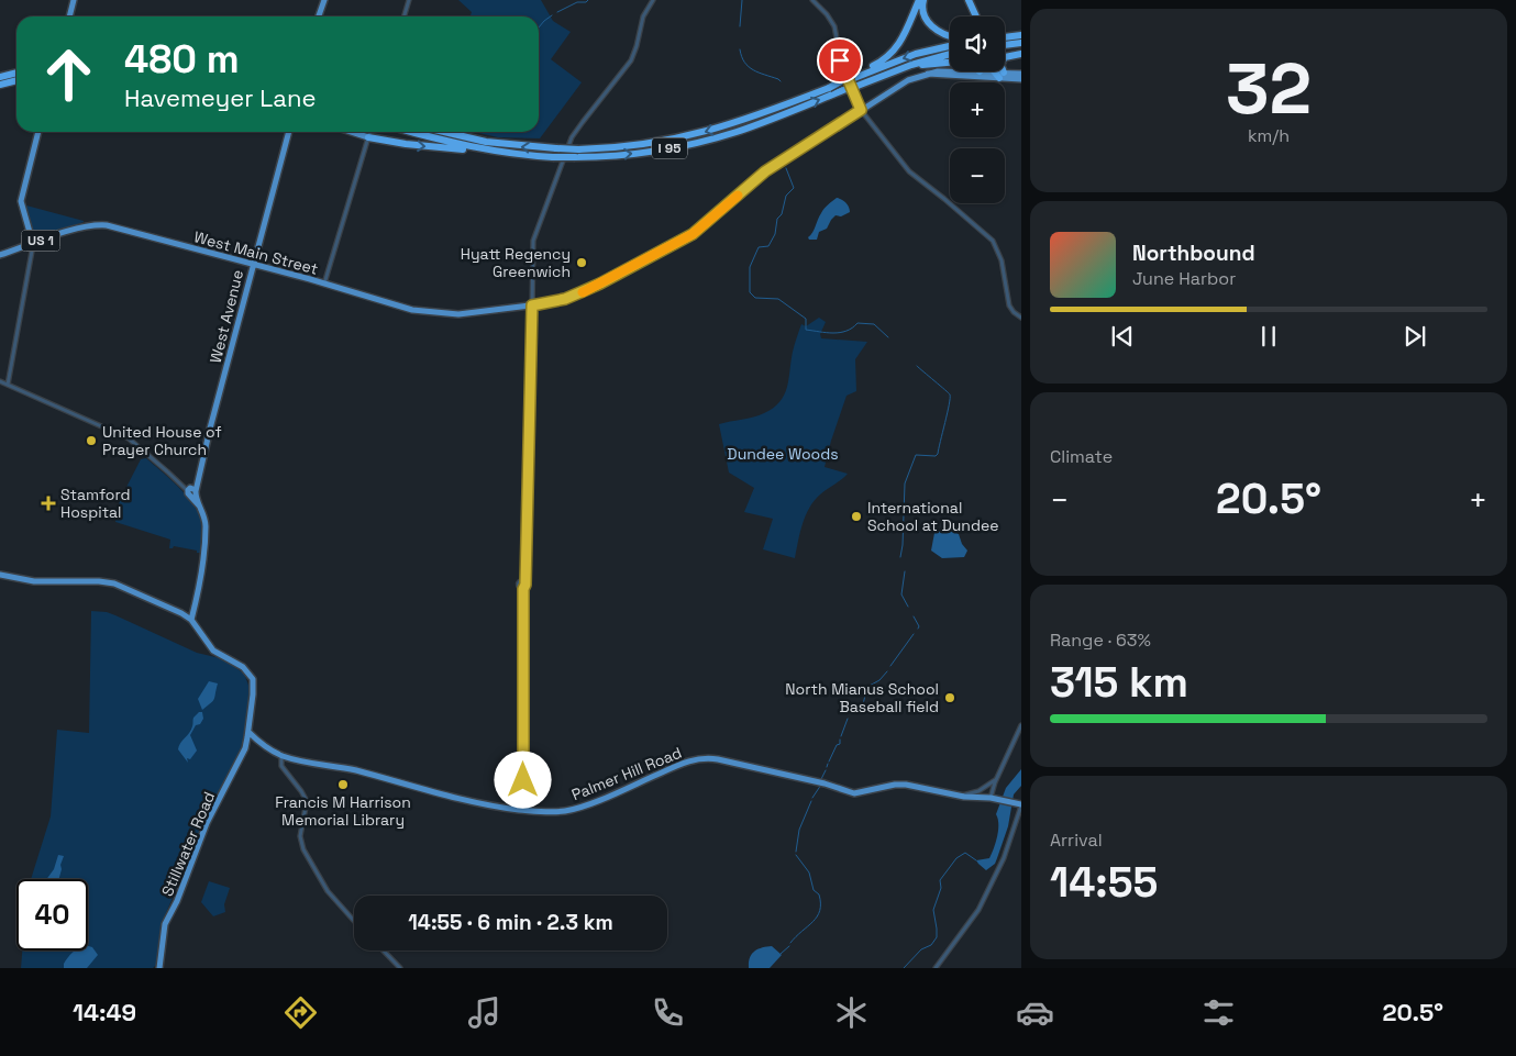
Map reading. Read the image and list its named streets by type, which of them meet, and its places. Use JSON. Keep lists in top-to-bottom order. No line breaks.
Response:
{"streets":{"highway":["I 95"],"main road":["US 1","West Main Street","West Avenue","Palmer Hill Road","Stillwater Road"]},"crossings":[["US 1","West Main Street"],["West Main Street","West Avenue"],["Palmer Hill Road","Stillwater Road"]],"parks":["Dundee Woods"],"places":{"other":["Hyatt Regency Greenwich","United House of Prayer Church","International School at Dundee","North Mianus School Baseball field","Francis M Harrison Memorial Library"],"health":["Stamford Hospital"]},"page":{"tile":[["32","km/h"],"Climate",["Range · 63%","315 km"],["Arrival","14:55"]],"map_buttons":["+","−"],"turn":["480 m","Havemeyer Lane"],"song":["Northbound","June Harbor"],"heat":["−","20.5°","+"],"limit":"40","trip":"14:55 · 6 min · 2.3 km","tabs":["14:49","20.5°"]}}
